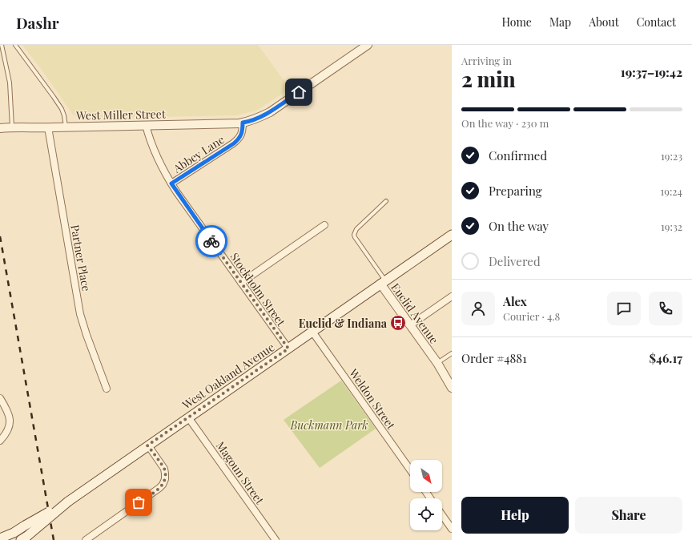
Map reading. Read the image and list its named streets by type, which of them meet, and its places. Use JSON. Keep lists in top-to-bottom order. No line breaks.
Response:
{"streets":{"main road":["West Oakland Avenue"],"street":["West Miller Street","Abbey Lane","Partner Place","Stockholm Street","Euclid Avenue","Weldon Street","Magoun Street"]},"crossings":[["West Miller Street","Abbey Lane"],["West Miller Street","Partner Place"],["West Miller Street","Stockholm Street"],["Abbey Lane","Stockholm Street"],["Stockholm Street","West Oakland Avenue"],["Euclid Avenue","West Oakland Avenue"],["West Oakland Avenue","Weldon Street"],["West Oakland Avenue","Magoun Street"]],"parks":["Buckmann Park"],"places":{"bus stop":["Euclid & Indiana"]},"north":"bottom right","page":{"header":"Dashr","nav":["Home","Map","About","Contact"],"heading":["2 min","Arriving in","19:37–19:42"],"panel":["Alex","Courier · 4.8","Order #4881","$46.17"],"bar":"On the way · 230 m","list":[["Confirmed","19:23"],["Preparing","19:24"],["On the way","19:32"],"Delivered"],"buttons":["Help","Share"]}}
